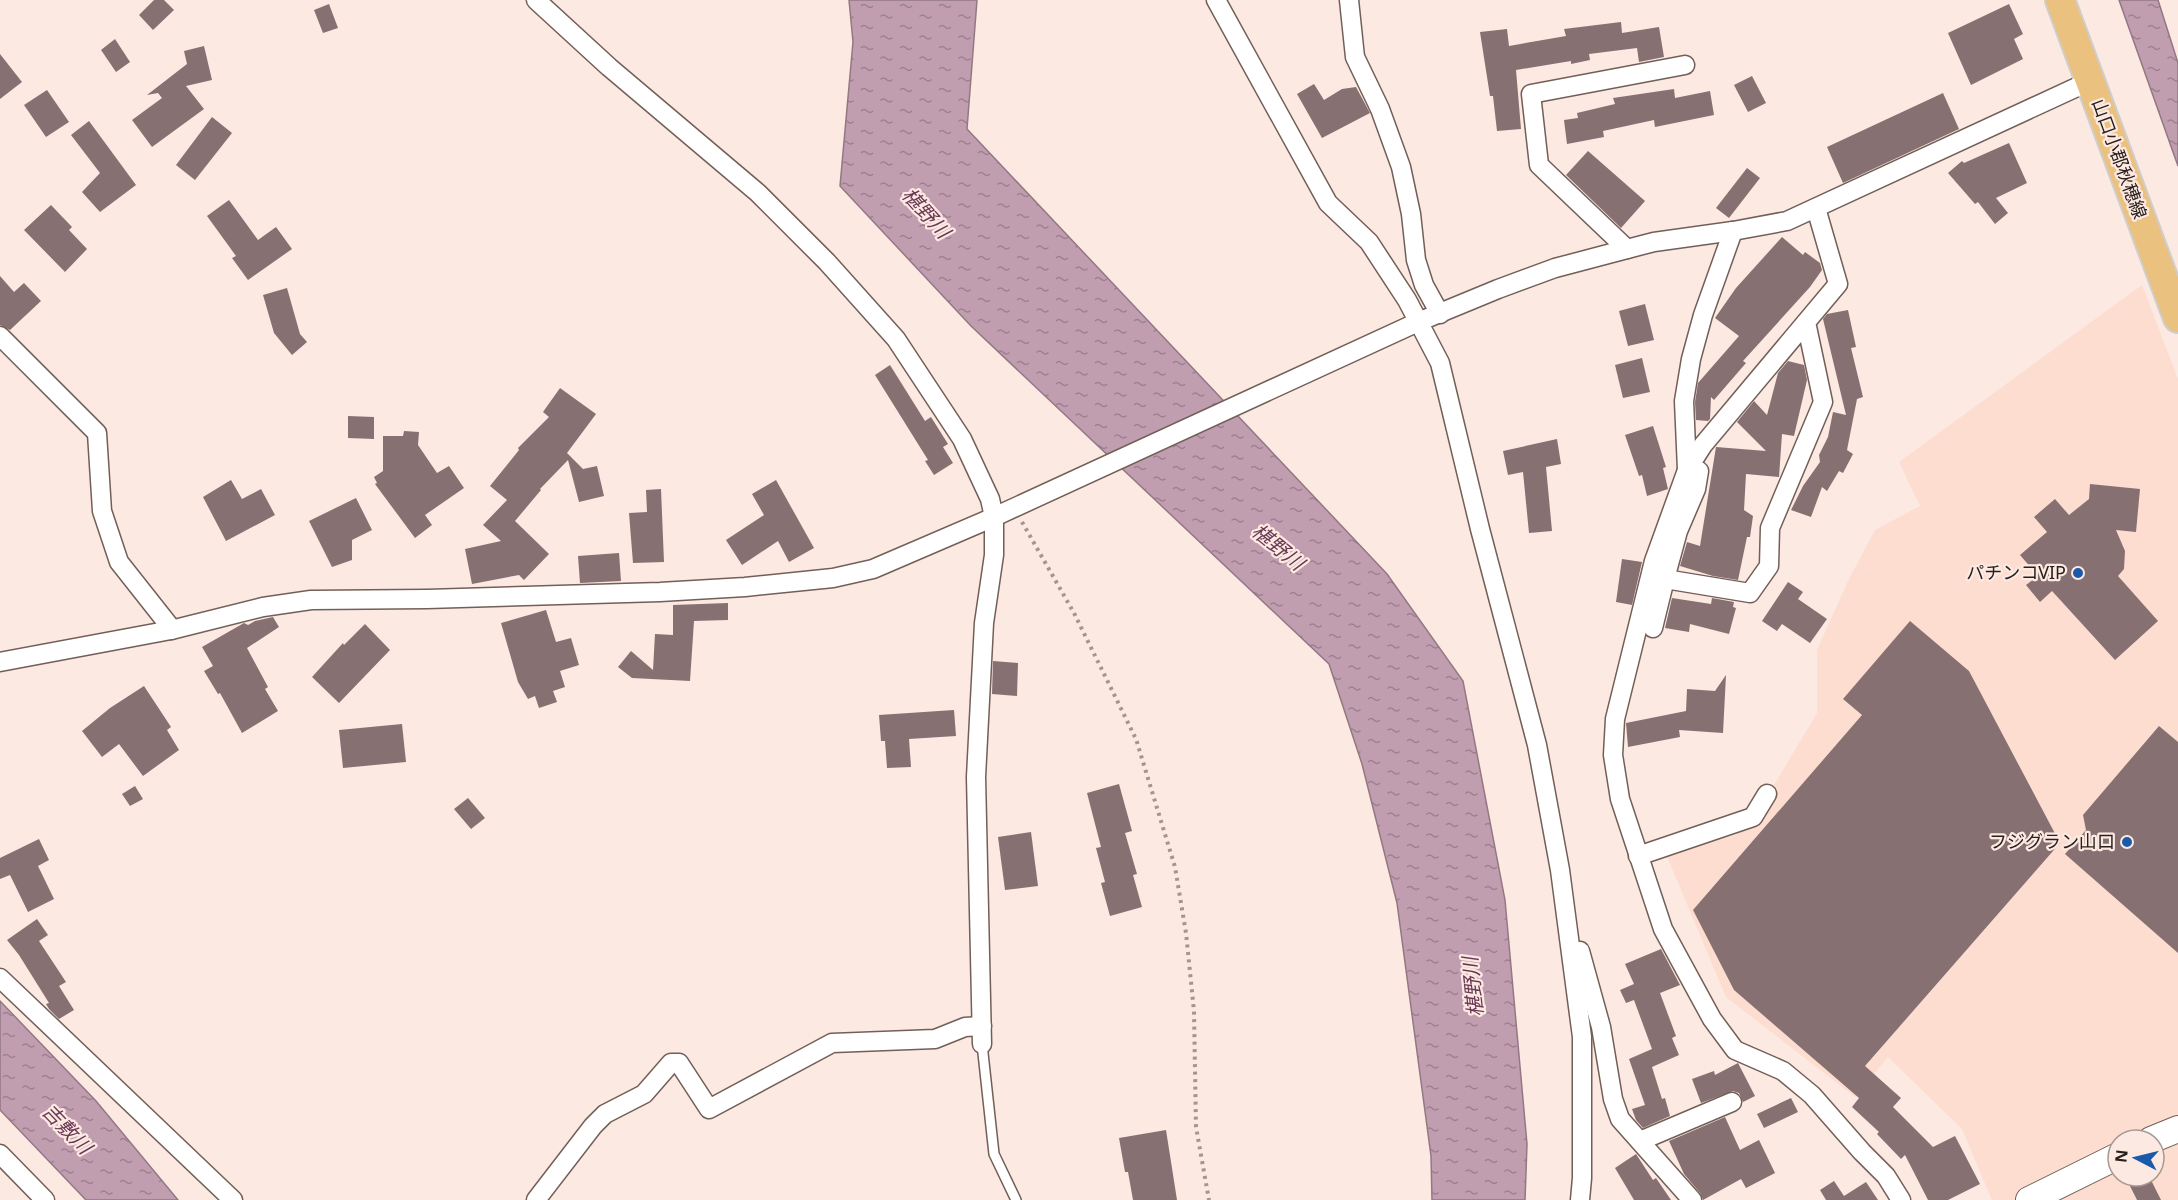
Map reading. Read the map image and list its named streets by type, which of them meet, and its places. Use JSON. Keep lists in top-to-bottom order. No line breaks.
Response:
{"streets":{"main road":["山口小郡秋穂線"]},"water":["椹野川","吉敷川"],"places":["パチンコVIP","フジグラン山口"],"north":"left"}
